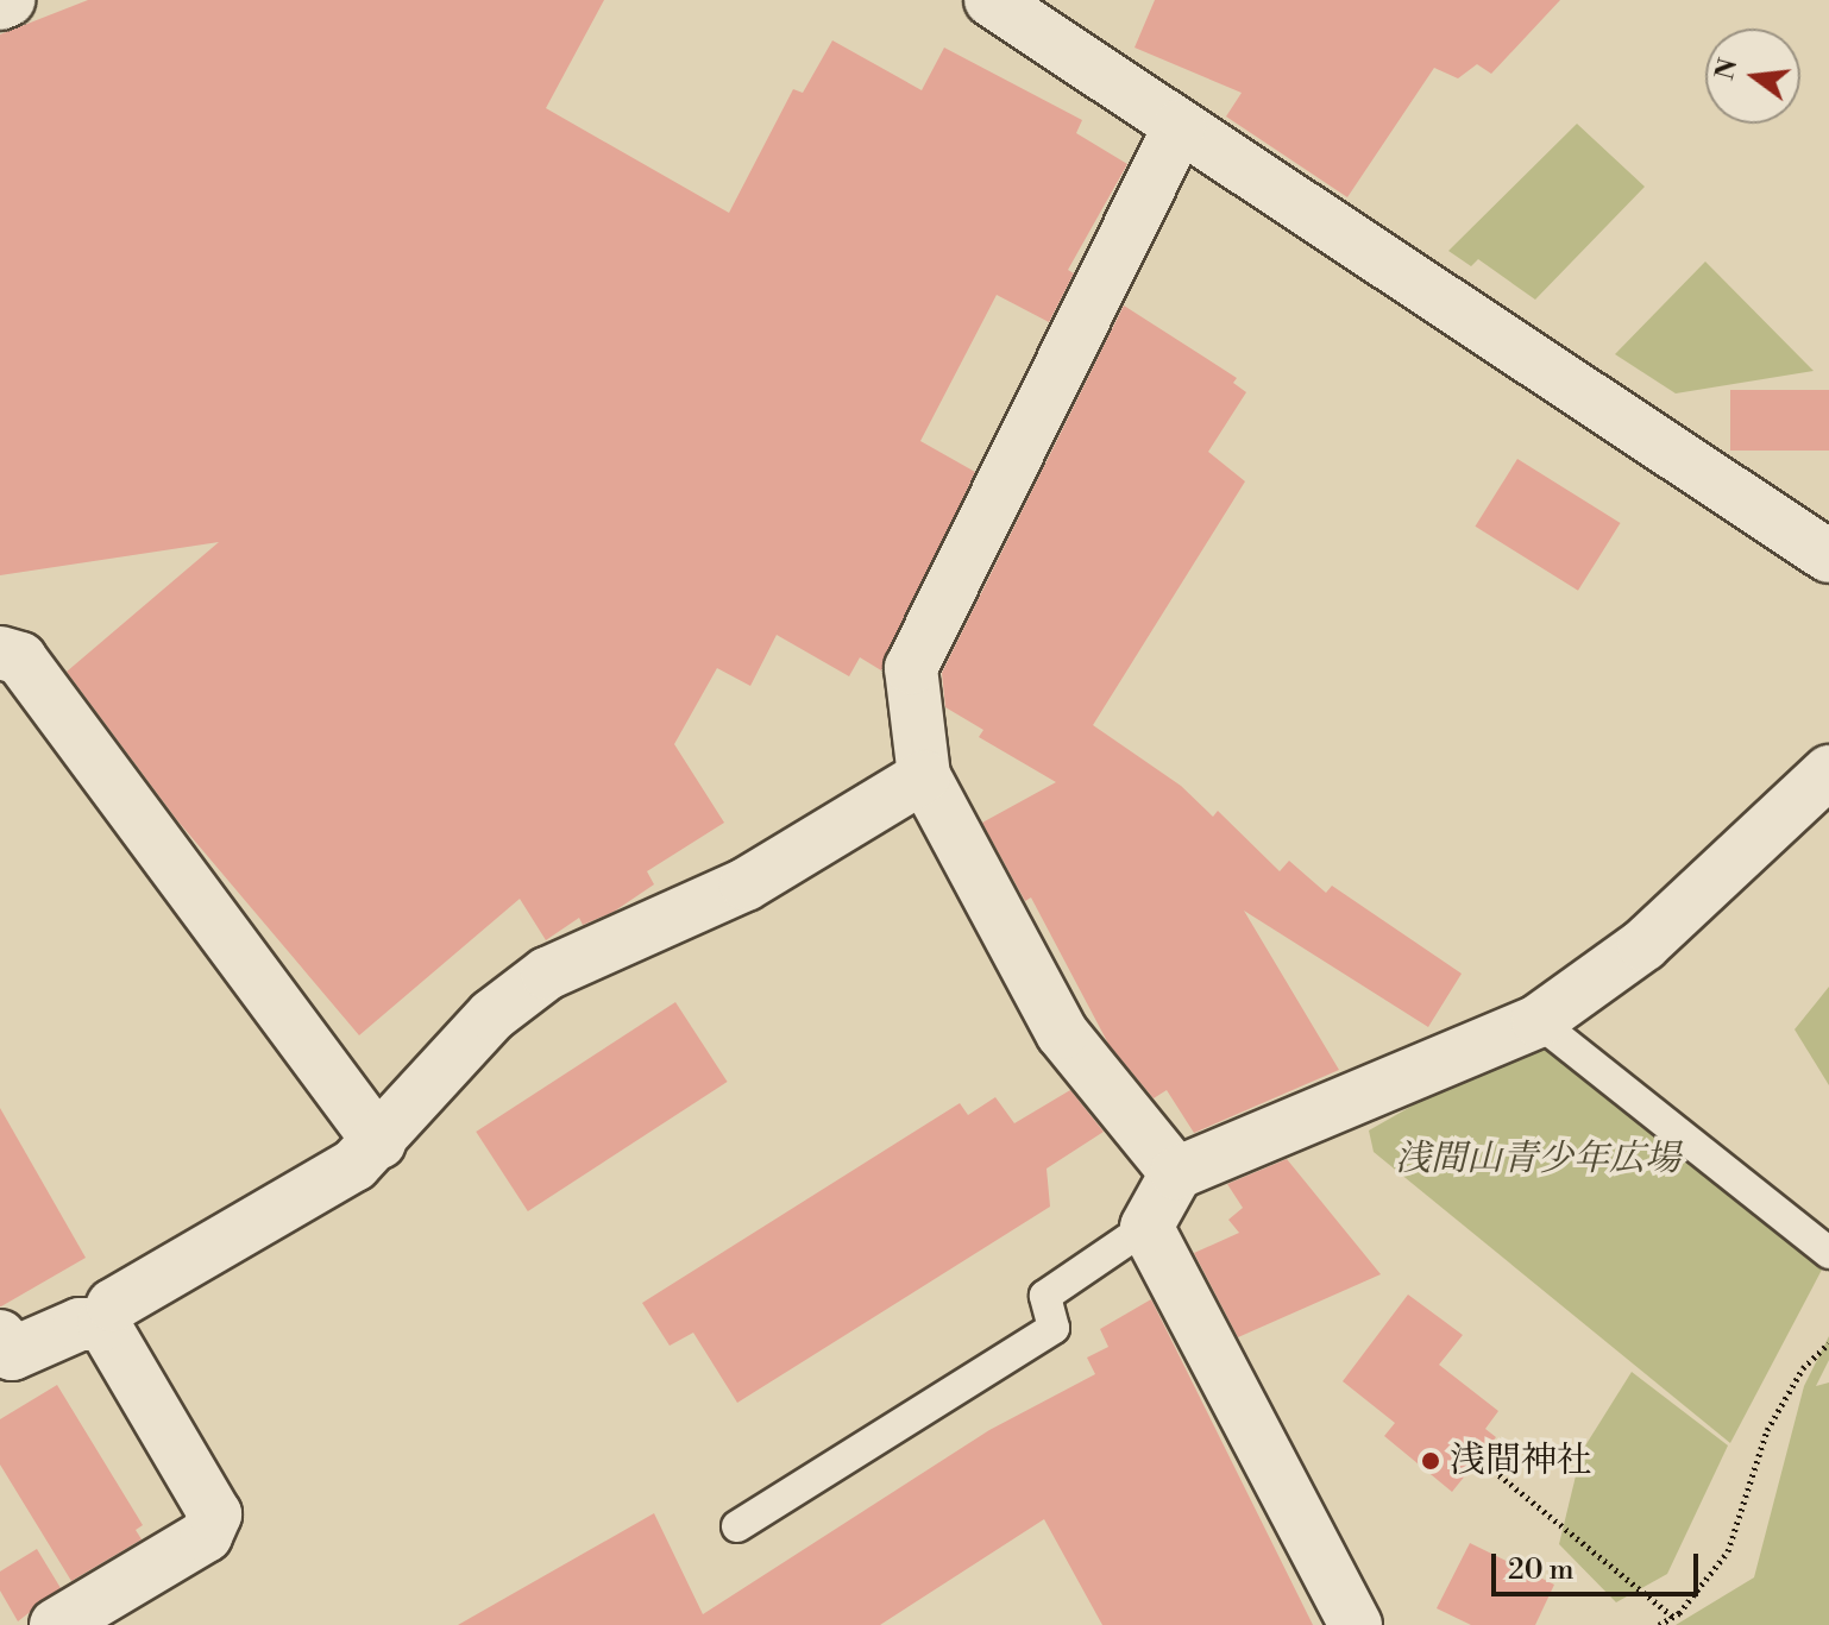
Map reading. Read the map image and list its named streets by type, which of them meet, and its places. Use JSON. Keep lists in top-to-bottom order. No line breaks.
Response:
{"parks":["浅間山青少年広場"],"places":["浅間神社"],"scale_bar":"20 m","north":"left"}
